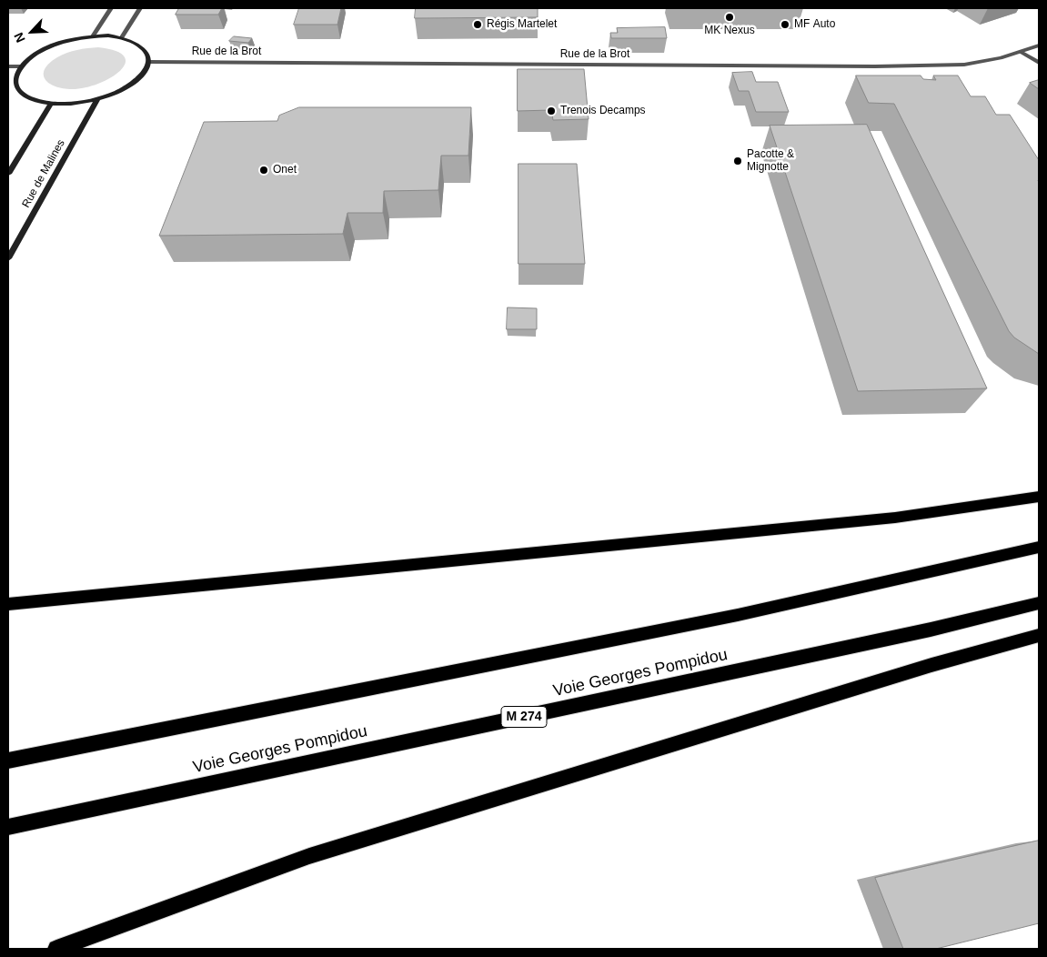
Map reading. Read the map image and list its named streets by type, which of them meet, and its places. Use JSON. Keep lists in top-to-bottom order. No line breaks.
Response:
{"streets":{"highway":["Voie Georges Pompidou","M 274"],"main road":["Rue de Malines"],"street":["Rue de la Brot"]},"places":["MK Nexus","Régis Martelet","MF Auto","Trenois Decamps","Pacotte & Mignotte","Onet"],"north":"bottom left"}
